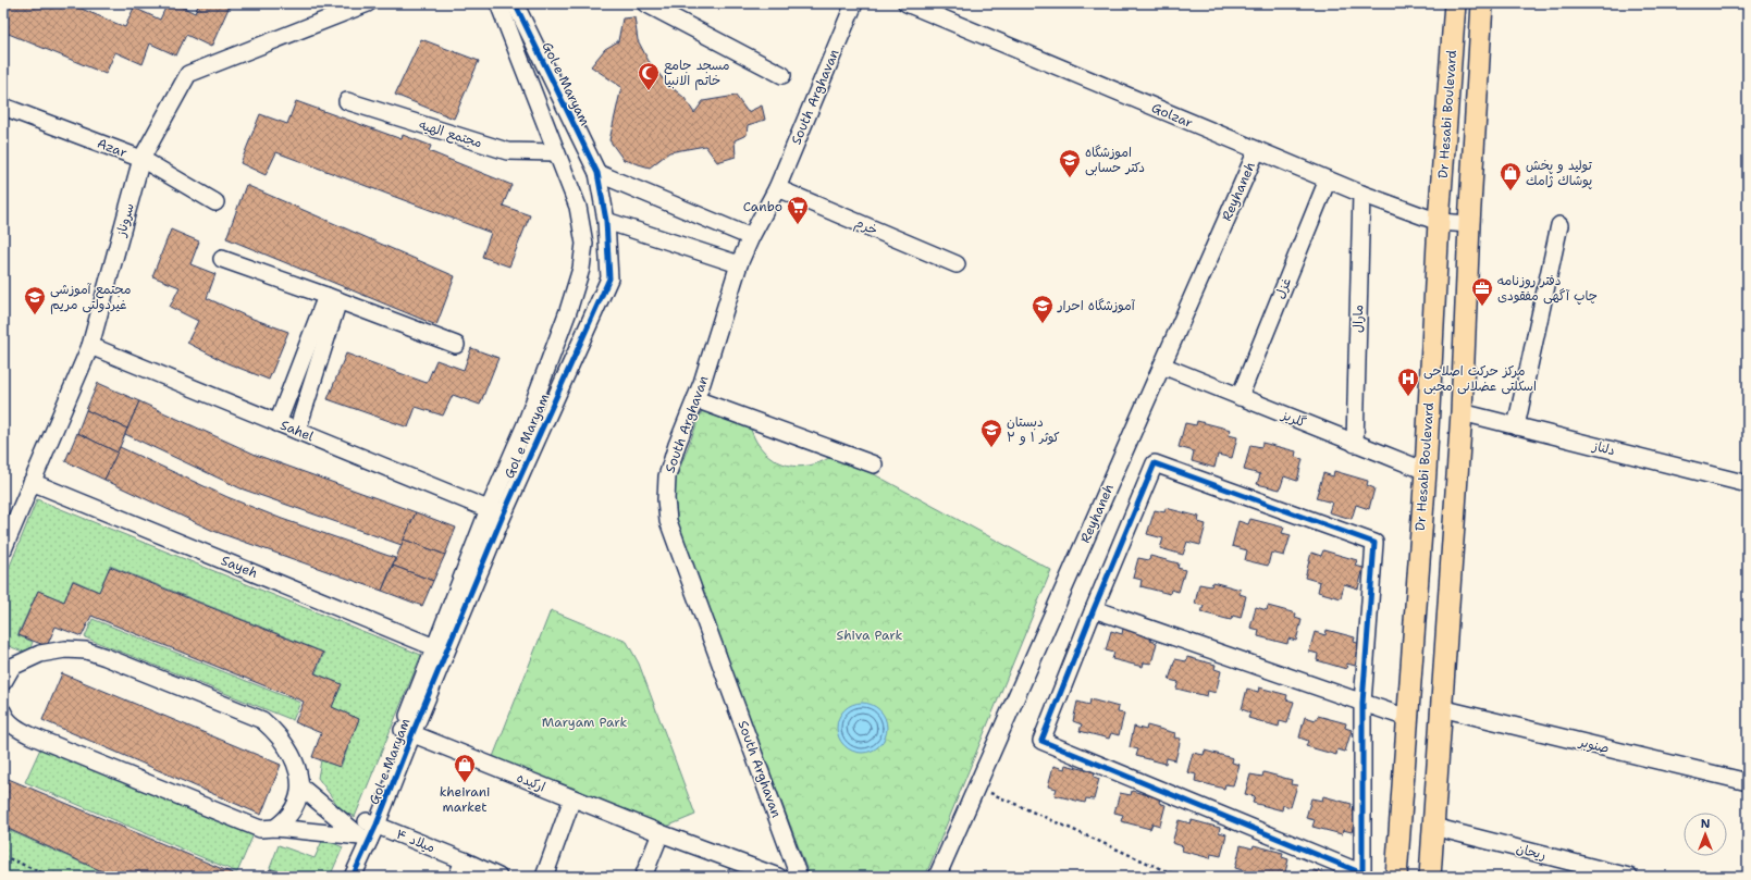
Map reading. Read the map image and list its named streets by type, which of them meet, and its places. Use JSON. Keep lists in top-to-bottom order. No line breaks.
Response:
{"streets":{"main road":["Dr Hesabi Boulevard"],"street":["Gol e Maryam","South Arghavan","Golzar","مجتمع الهیه","Azar","Reyhaneh","سروناز","خرم","غزل","مارال","گلریز","Sahel","دلناز","Sayeh","صنوبر","ارکیده","میلاد ۴","ریحان"]},"crossings":[["Gol e Maryam","مجتمع الهیه"],["Gol e Maryam","Sahel"],["Gol e Maryam","Sayeh"],["Gol e Maryam","ارکیده"],["Gol e Maryam","میلاد ۴"],["South Arghavan","خرم"],["Dr Hesabi Boulevard","Golzar"],["Dr Hesabi Boulevard","گلریز"],["Golzar","Reyhaneh"],["Golzar","غزل"],["Golzar","مارال"],["Azar","سروناز"],["Reyhaneh","گلریز"],["سروناز","Sahel"],["سروناز","Sayeh"],["غزل","گلریز"],["مارال","گلریز"]],"parks":["Shiva Park","Maryam Park"],"places":{"mosque":["مسجد جامع خاتم الانبیا"],"school or university":["اموزشگاه دکتر حسابی","مجتمع آموزشی غیردولتی مریم","آموزشگاه احرار","دبستان کوثر ۱ و ۲"],"shop":["توليد و پخش پوشاك ژامك","kheirani market"],"supermarket":["Canbo"],"office":["دفتر روزنامه چاپ آگهی مفقودی"],"hospital":["مرکز حرکت اصلاحی اسکلتی عضلانی محبی"]},"north":"top"}
